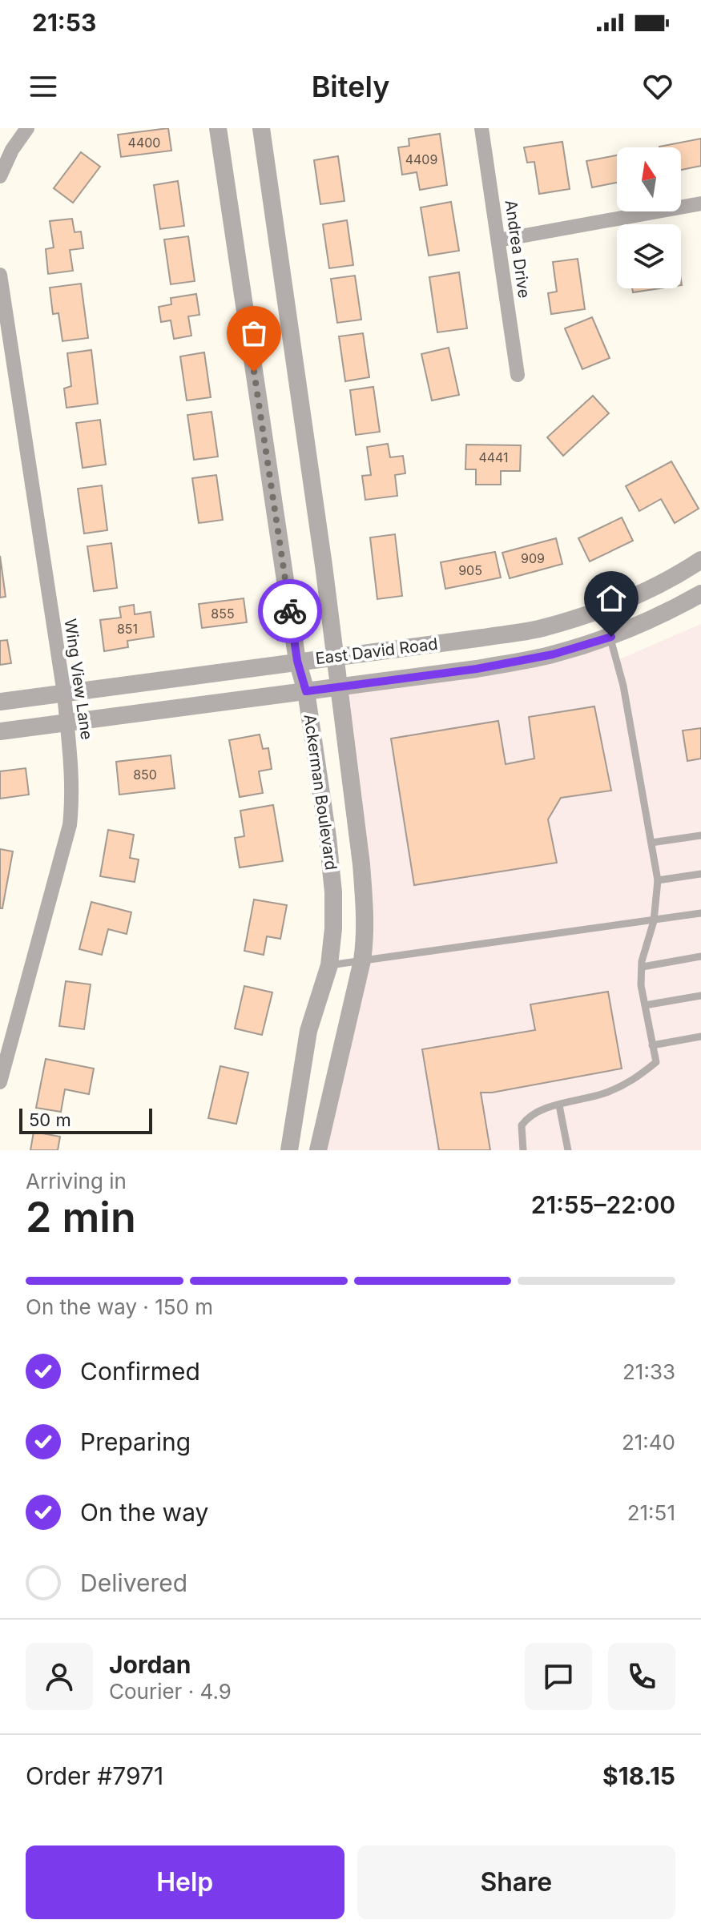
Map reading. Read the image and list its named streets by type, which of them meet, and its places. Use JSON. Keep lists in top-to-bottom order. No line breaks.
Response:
{"streets":{"street":["Andrea Drive","East David Road","Wing View Lane","Ackerman Boulevard"]},"crossings":[["East David Road","Wing View Lane"],["East David Road","Ackerman Boulevard"]],"house_numbers":["4400","4409","4441","909","905","855","851","850"],"scale_bar":"50 m","north":"top","page":{"status":"21:53","header":"Bitely","scale":"50 m","heading":["2 min","Arriving in","21:55–22:00"],"panel":["Jordan","Courier · 4.9","Order #7971","$18.15"],"bar":"On the way · 150 m","list":[["Confirmed","21:33"],["Preparing","21:40"],["On the way","21:51"],"Delivered"],"buttons":["Help","Share"]}}
